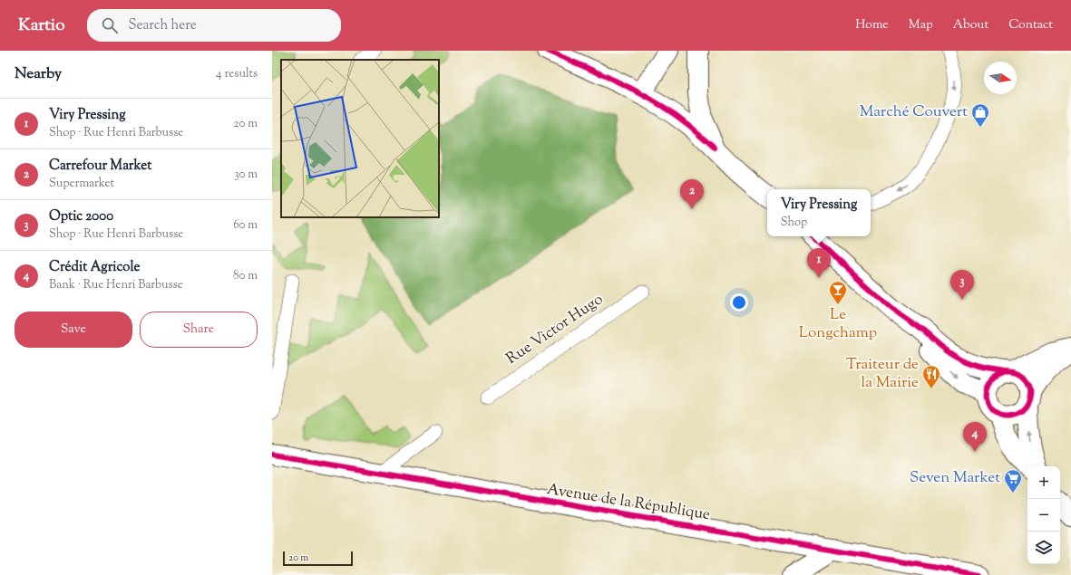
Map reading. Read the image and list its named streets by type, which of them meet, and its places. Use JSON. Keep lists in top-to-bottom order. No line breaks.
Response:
{"streets":{"street":["Avenue de la République"],"lane":["Rue Victor Hugo"]},"places":{"shop":["Marché Couvert"],"bar":["Le Longchamp"],"restaurant":["Traiteur de la Mairie"],"supermarket":["Seven Market"]},"scale_bar":"20 m","north":"right","page":{"header":"Kartio","search":"Search here","nav":["Home","Map","About","Contact"],"heading":["Nearby","4 results"],"list":[{"mark":"1","name":"Viry Pressing","note":"Shop · Rue Henri Barbusse","value":"20 m"},{"mark":"2","name":"Carrefour Market","note":"Supermarket","value":"30 m"},{"mark":"3","name":"Optic 2000","note":"Shop · Rue Henri Barbusse","value":"60 m"},{"mark":"4","name":"Crédit Agricole","note":"Bank · Rue Henri Barbusse","value":"80 m"}],"pins":["2","1","3","4"],"popup":["Viry Pressing","Shop"],"buttons":["Save","Share"],"map_buttons":["+","−"],"scale":"20 m"}}
